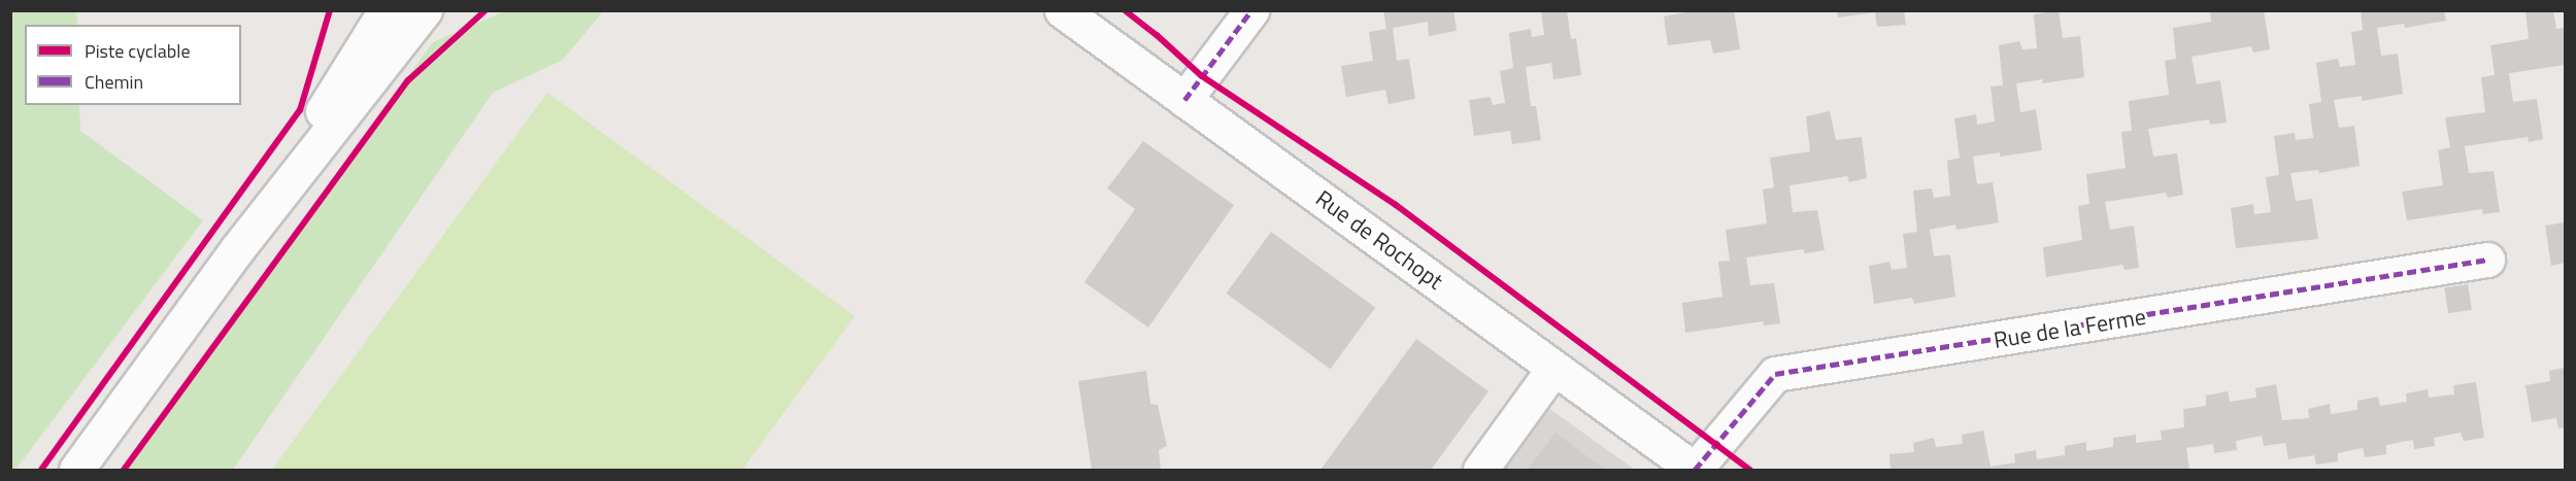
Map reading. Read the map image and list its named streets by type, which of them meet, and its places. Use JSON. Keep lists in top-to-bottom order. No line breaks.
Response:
{"streets":{"street":["Rue de Rochopt","Rue de la Ferme"]},"crossings":[["Rue de Rochopt","Rue de la Ferme"]],"legend":["Piste cyclable","Chemin"]}
